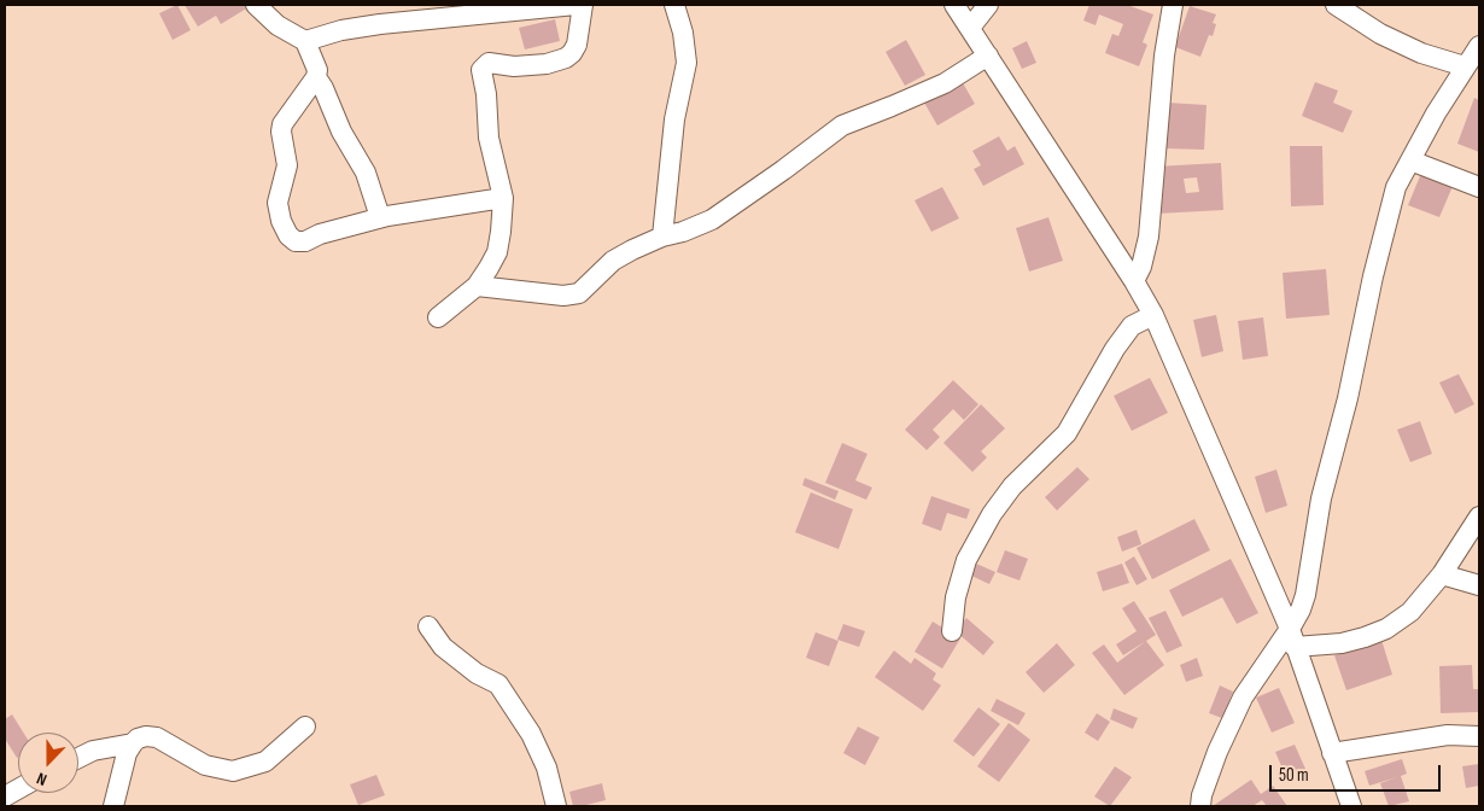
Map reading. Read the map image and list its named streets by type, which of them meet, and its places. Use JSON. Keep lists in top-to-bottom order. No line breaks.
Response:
{"scale_bar":"50 m","north":"bottom"}
